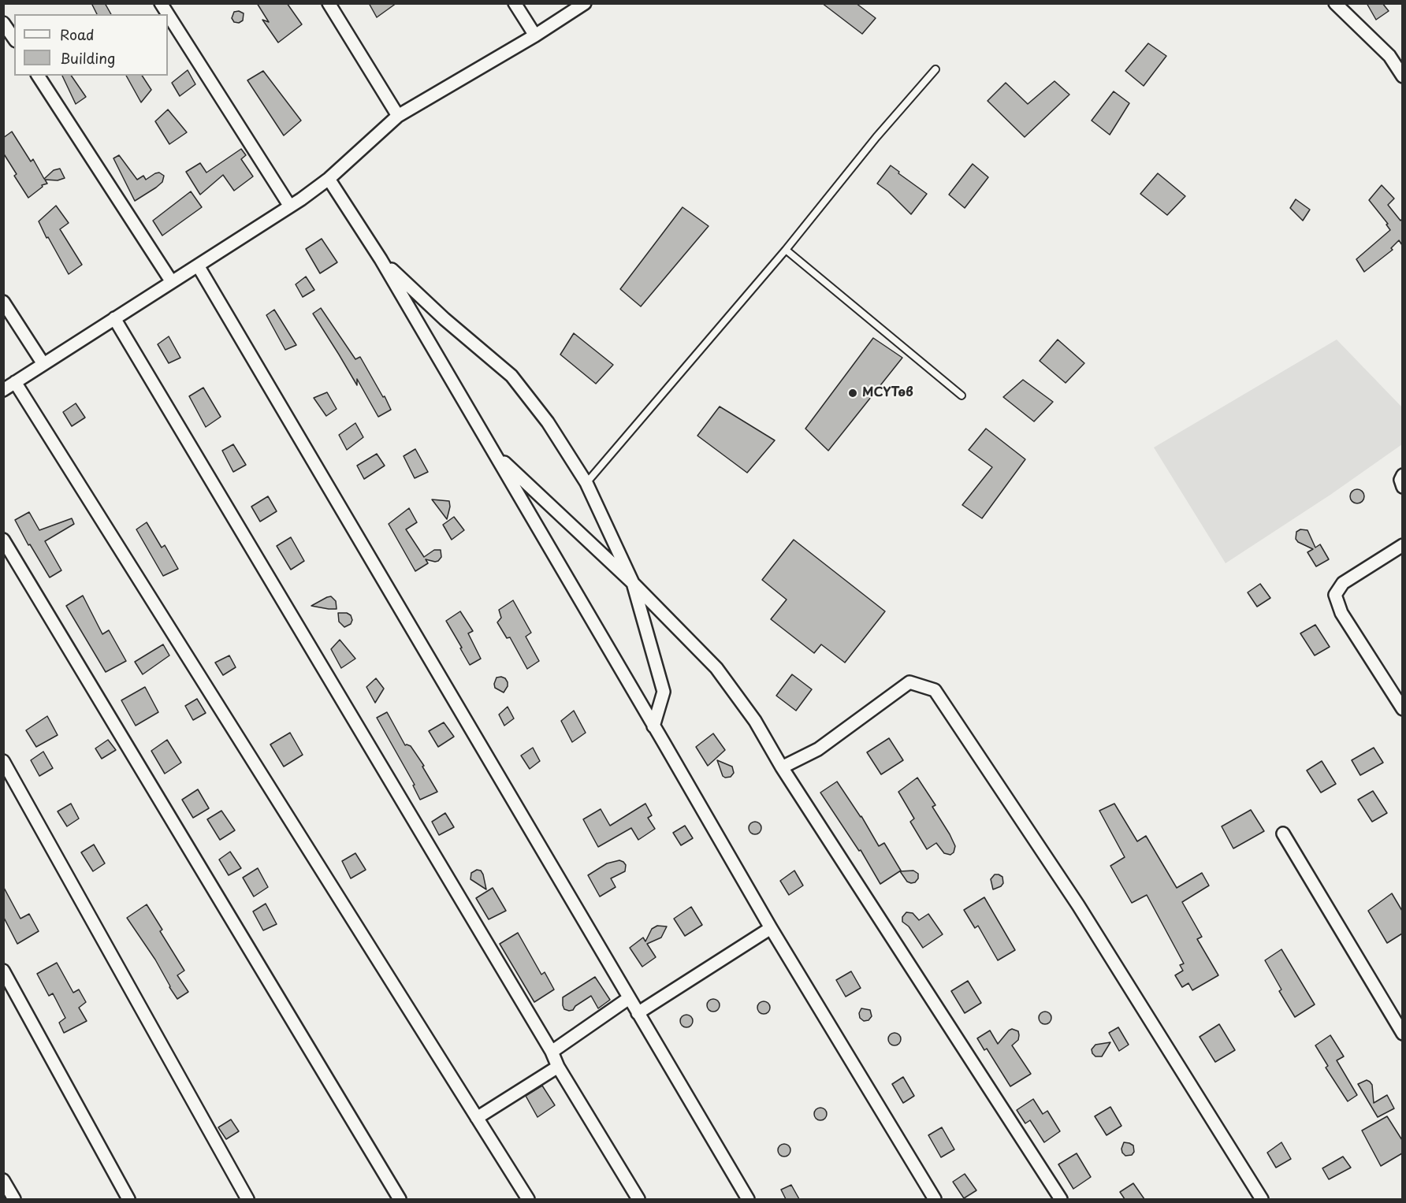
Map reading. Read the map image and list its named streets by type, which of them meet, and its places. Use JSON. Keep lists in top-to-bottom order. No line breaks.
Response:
{"places":["МСҮТөв"],"legend":["Road","Building"]}
